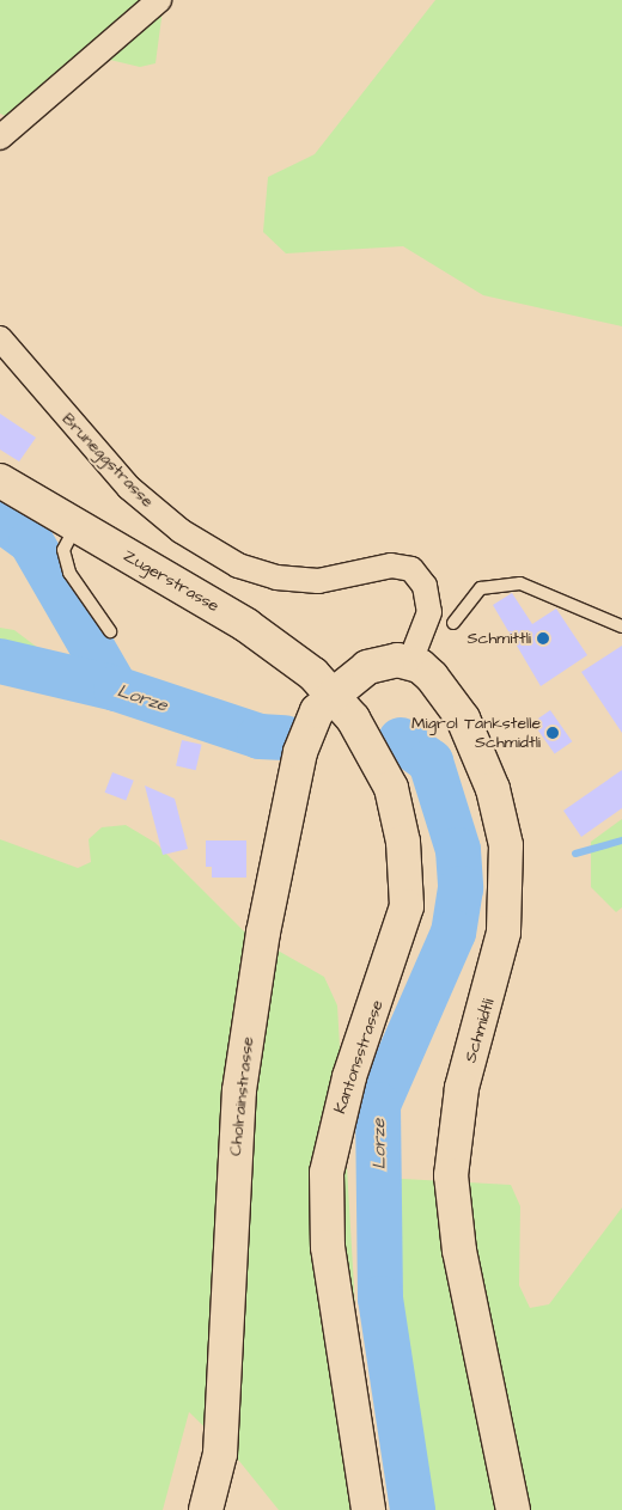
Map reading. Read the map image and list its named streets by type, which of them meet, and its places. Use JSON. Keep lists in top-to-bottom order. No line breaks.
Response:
{"streets":{"street":["Bruneggstrasse","Zugerstrasse","Schmidtli","Kantonsstrasse","Cholrainstrasse"]},"crossings":[["Bruneggstrasse","Schmidtli"],["Zugerstrasse","Kantonsstrasse"],["Zugerstrasse","Cholrainstrasse"],["Kantonsstrasse","Cholrainstrasse"]],"water":["Lorze"],"places":["Schmittli","Migrol Tankstelle Schmidtli"]}
